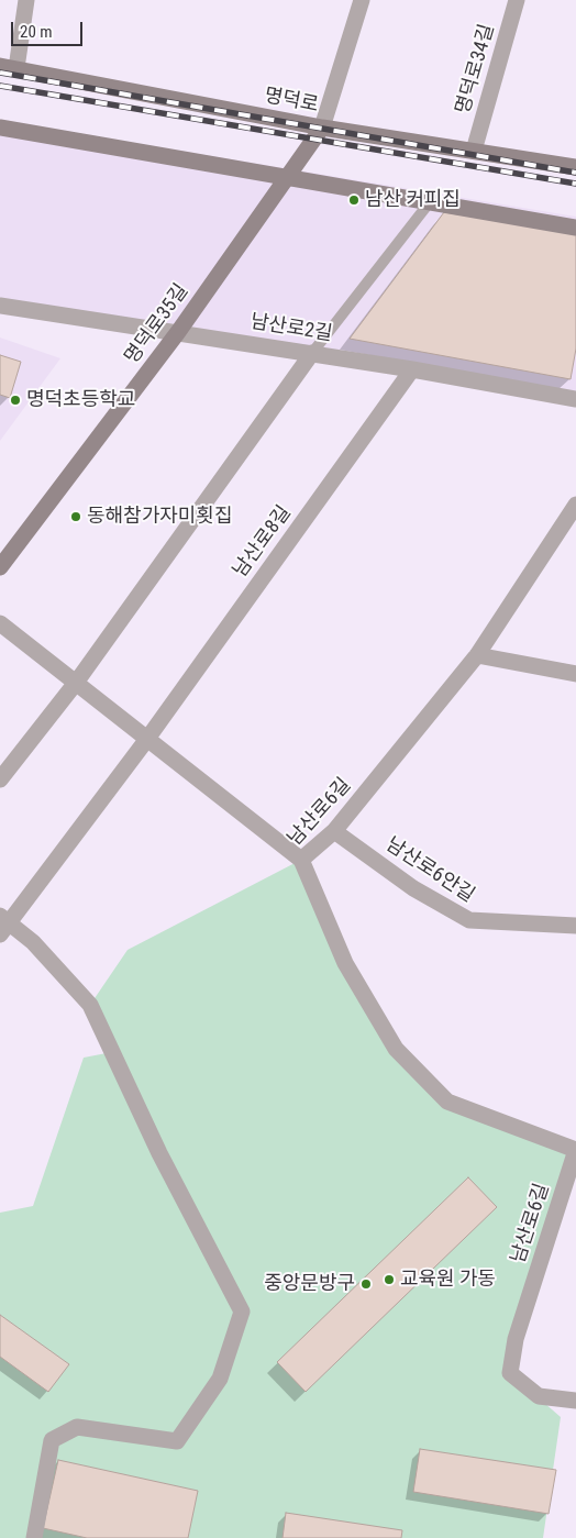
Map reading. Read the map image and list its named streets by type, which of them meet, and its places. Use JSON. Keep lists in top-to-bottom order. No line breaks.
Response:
{"streets":{"main road":["명덕로","명덕로35길"],"street":["명덕로34길","남산로2길","남산로8길","남산로6길","남산로6안길"]},"crossings":[["명덕로34길","명덕로"],["명덕로","명덕로35길"],["명덕로35길","남산로2길"],["남산로2길","남산로8길"],["남산로6길","남산로6안길"]],"places":["남산 커피집","명덕초등학교","동해참가자미횟집","교육원 가동","중앙문방구"],"scale_bar":"20 m"}
